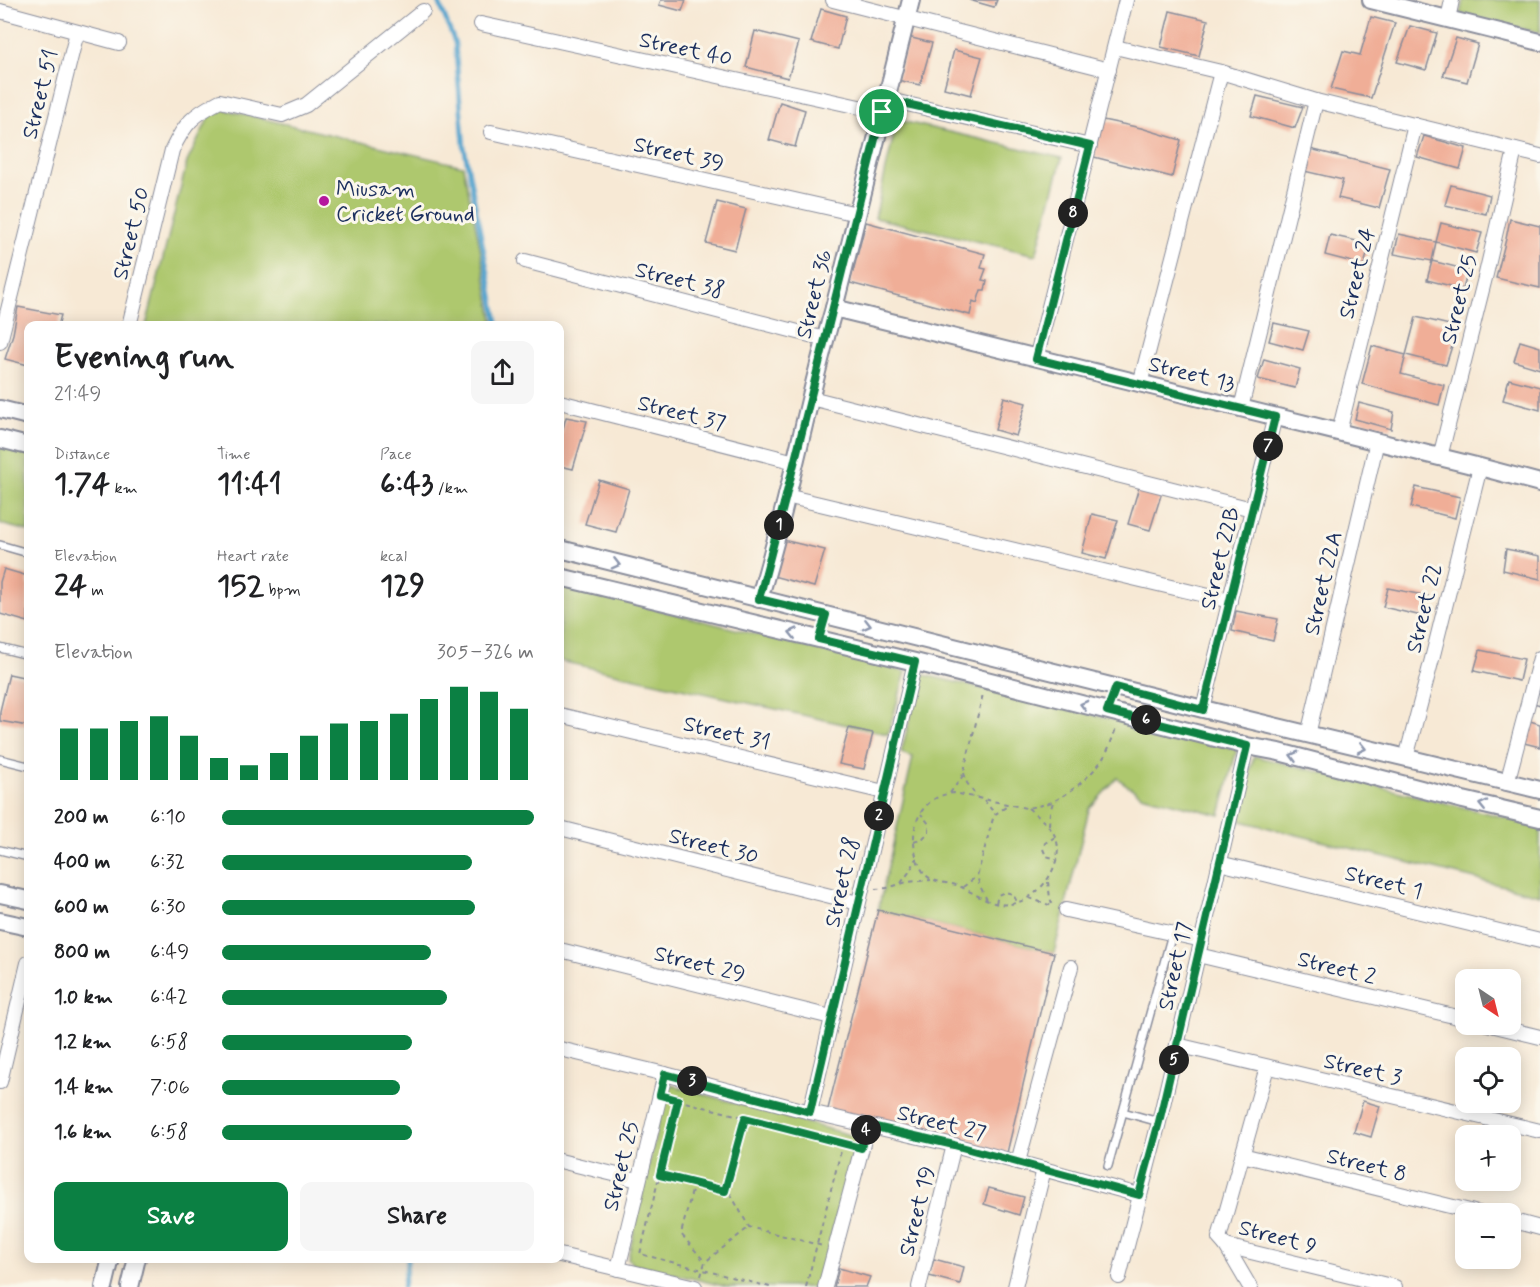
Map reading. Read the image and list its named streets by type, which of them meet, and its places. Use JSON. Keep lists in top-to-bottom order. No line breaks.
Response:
{"streets":{"street":["Street 40","Street 51","Street 39","Street 50","Street 24","Street 38","Street 36","Street 25","Street 13","Street 37","Street 22B","Street 22A","Street 22","Street 31","Street 30","Street 1","Street 28","Street 29","Street 17","Street 2","Street 3","Street 27","Street 8","Street 19","Street 9"]},"crossings":[["Street 40","Street 36"],["Street 39","Street 36"],["Street 24","Street 13"],["Street 38","Street 36"],["Street 36","Street 13"],["Street 36","Street 37"],["Street 25","Street 13"],["Street 25","Street 27"],["Street 13","Street 22B"],["Street 13","Street 22A"],["Street 13","Street 22"],["Street 31","Street 28"],["Street 30","Street 28"],["Street 1","Street 17"],["Street 28","Street 29"],["Street 28","Street 27"],["Street 17","Street 2"],["Street 17","Street 3"],["Street 17","Street 27"],["Street 3","Street 9"],["Street 27","Street 19"],["Street 8","Street 9"]],"places":["Miusam Cricket Ground"],"north":"bottom right","page":{"pins":["8","7","1","6","2","5","3","4"],"heading":["Evening run","21:49"],"stats":[["Distance","1.74 km"],["Time","11:41"],["Pace","6:43 /km"],["Elevation","24 m"],["Heart rate","152 bpm"],["kcal","129"]],"chart":["Elevation","305–326 m"],"list":[{"name":"200 m","note":"6:10"},{"name":"400 m","note":"6:32"},{"name":"600 m","note":"6:30"},{"name":"800 m","note":"6:49"},{"name":"1.0 km","note":"6:42"},{"name":"1.2 km","note":"6:58"},{"name":"1.4 km","note":"7:06"},{"name":"1.6 km","note":"6:58"}],"map_buttons":["+","−"],"buttons":["Save","Share"]}}
